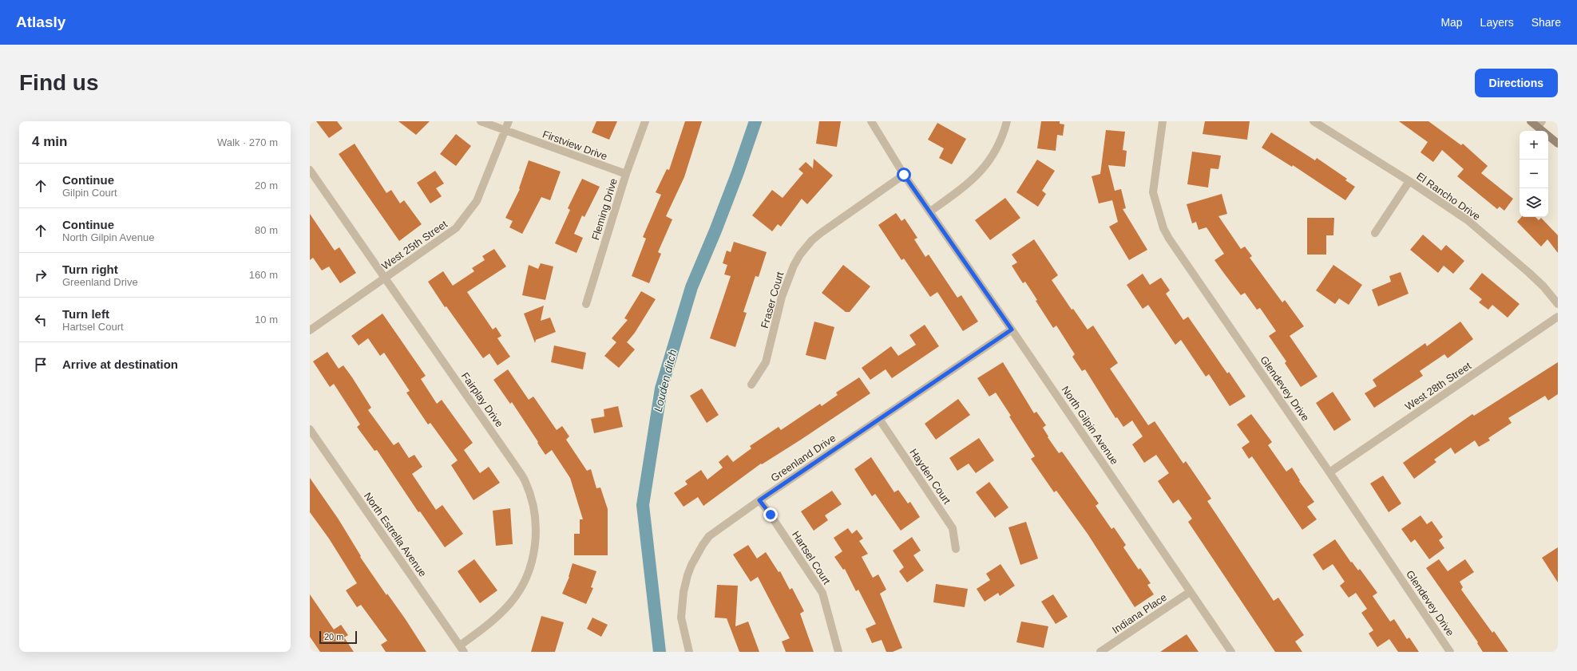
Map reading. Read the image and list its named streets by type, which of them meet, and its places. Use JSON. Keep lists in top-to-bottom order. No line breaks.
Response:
{"streets":{"street":["Firstview Drive","El Rancho Drive","Fleming Drive","West 25th Street","Fraser Court","West 28th Street","Glendevey Drive","Fairplay Drive","North Gilpin Avenue","Greenland Drive","Hayden Court","North Estrella Avenue","Hartsel Court","Indiana Place"]},"crossings":[["Firstview Drive","Fleming Drive"],["Firstview Drive","West 25th Street"],["West 25th Street","Fairplay Drive"],["Fraser Court","North Gilpin Avenue"],["West 28th Street","Glendevey Drive"],["Fairplay Drive","North Estrella Avenue"],["North Gilpin Avenue","Greenland Drive"],["North Gilpin Avenue","Indiana Place"],["Greenland Drive","Hayden Court"],["Greenland Drive","Hartsel Court"]],"water":["Louden ditch"],"scale_bar":"20 m","page":{"header":"Atlasly","nav":["Map","Layers","Share"],"buttons":"Directions","title":"Find us","heading":["4 min","Walk · 270 m"],"map_buttons":["+","−"],"list":[["Continue","Gilpin Court","20 m"],["Continue","North Gilpin Avenue","80 m"],["Turn right","Greenland Drive","160 m"],["Turn left","Hartsel Court","10 m"],"Arrive at destination"],"scale":"20 m"}}
